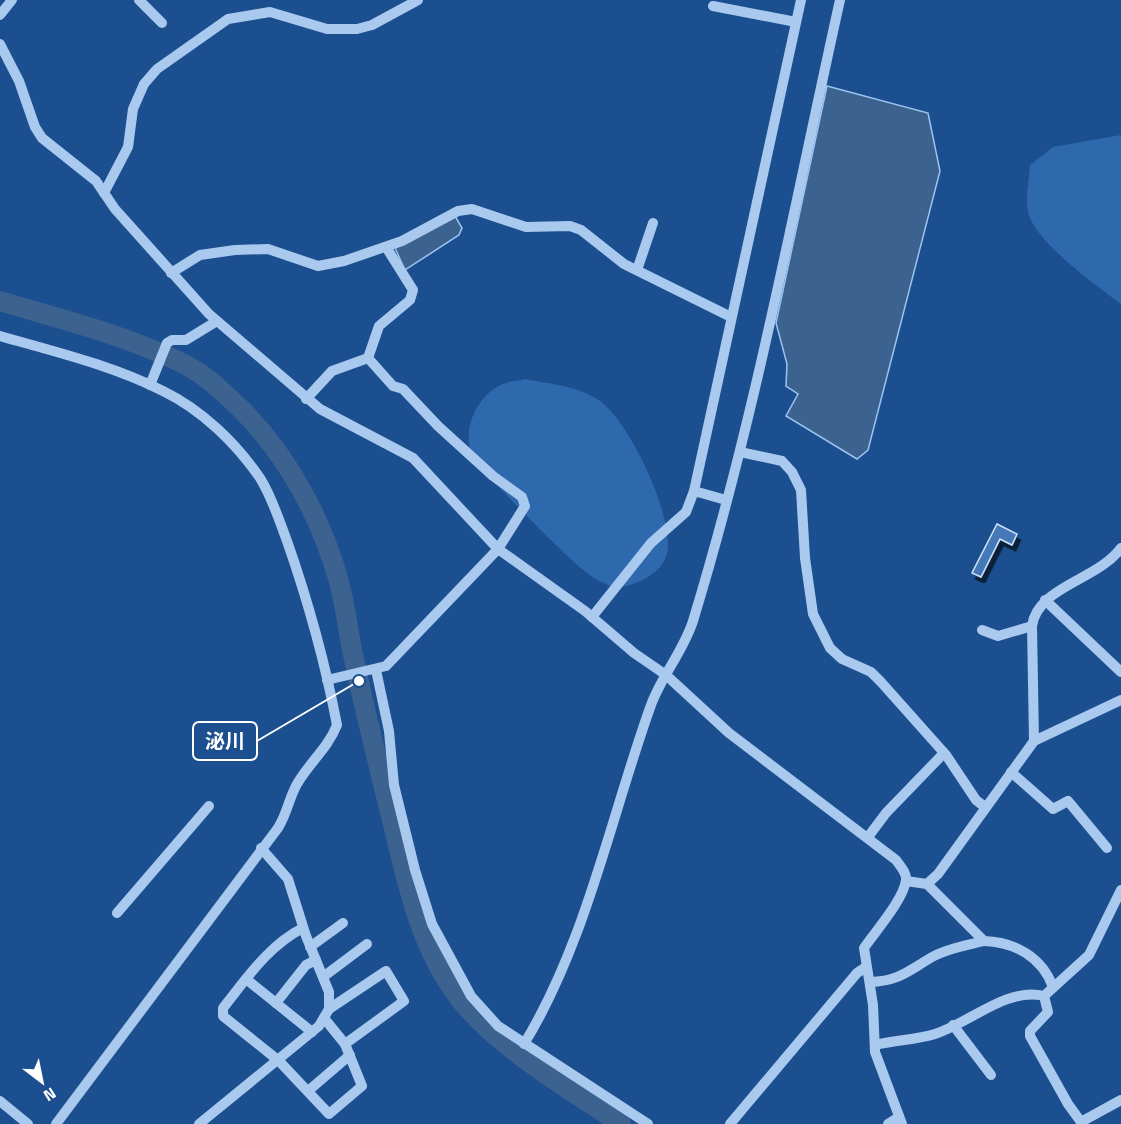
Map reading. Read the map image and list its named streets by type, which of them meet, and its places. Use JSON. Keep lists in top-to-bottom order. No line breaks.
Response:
{"places":["泌川"],"north":"bottom right"}
